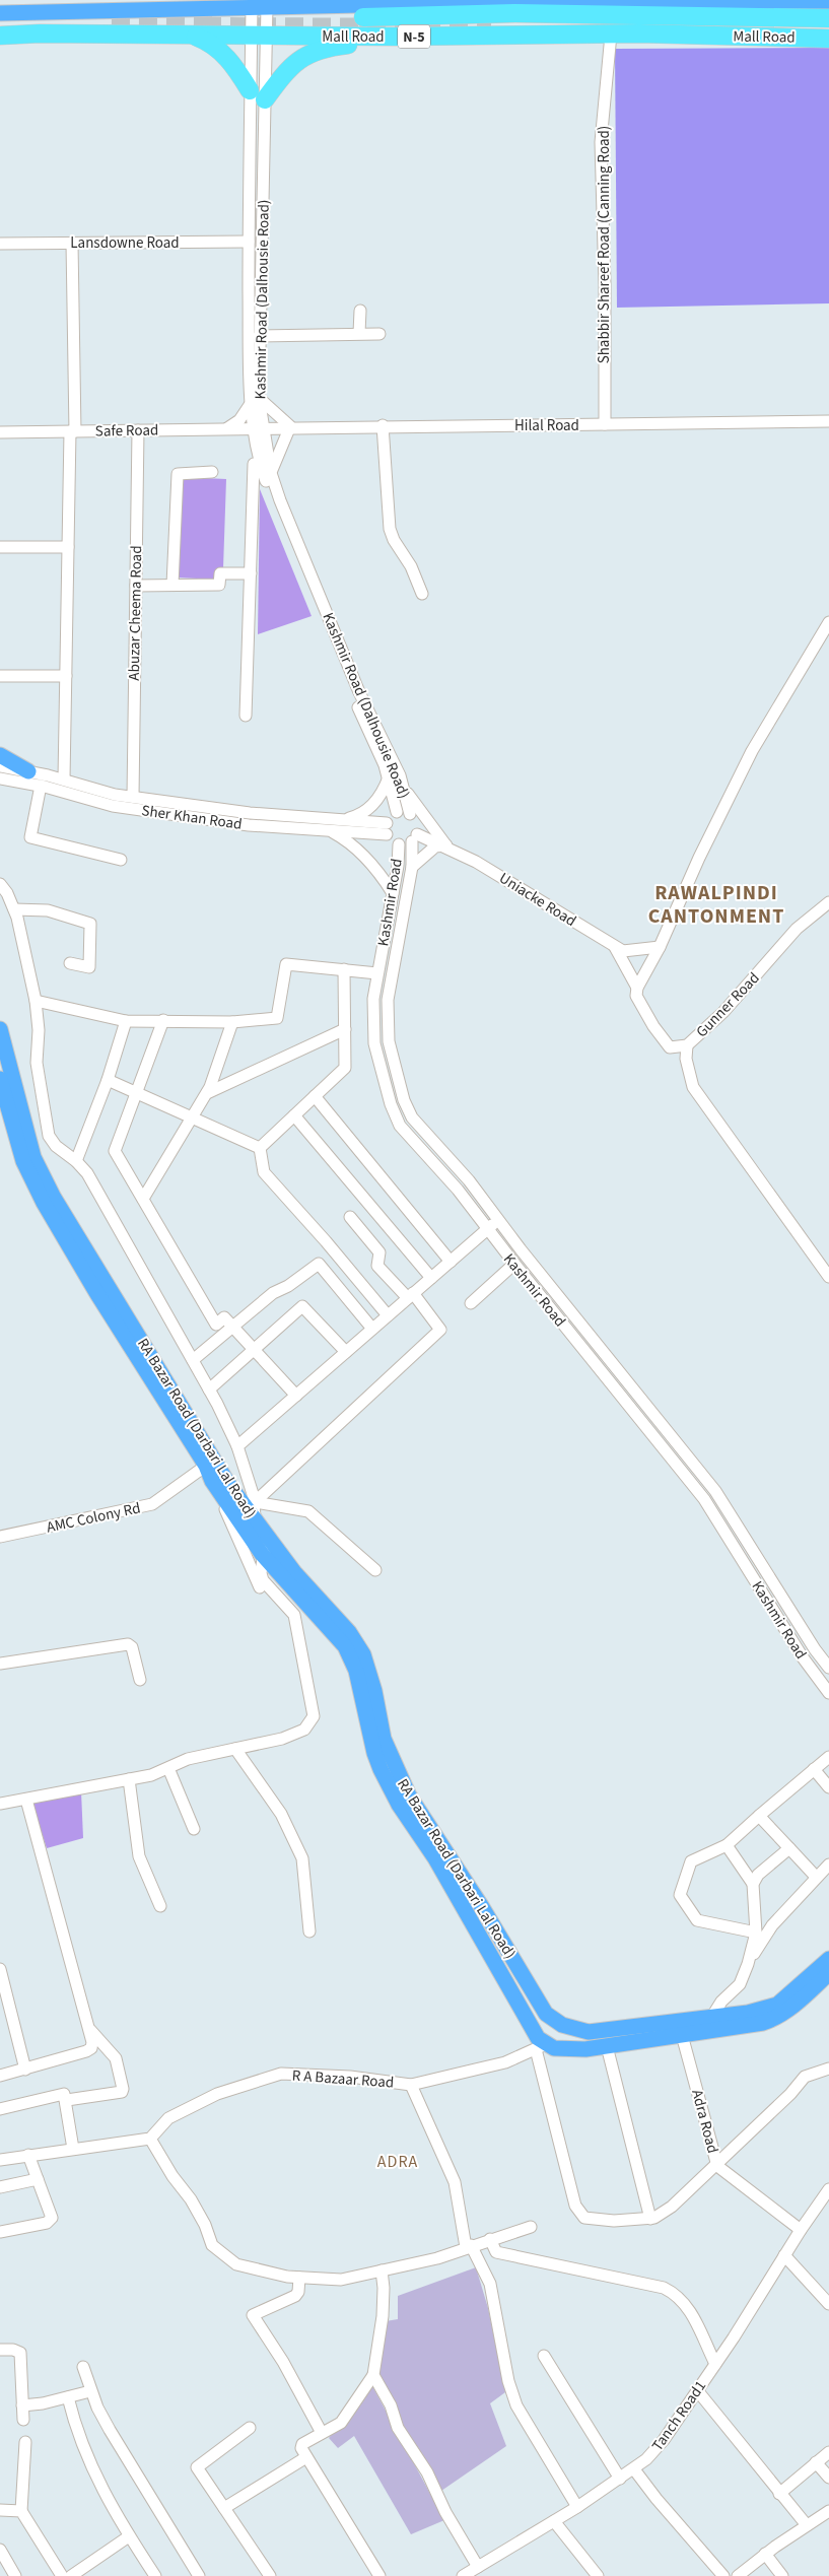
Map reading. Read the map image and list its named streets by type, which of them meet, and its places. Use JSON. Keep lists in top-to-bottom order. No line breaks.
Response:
{"streets":{"highway":["Mall Road","N-5"],"main road":["RA Bazar Road (Darbari Lal Road)"],"street":["Lansdowne Road","Shabbir Shareef Road (Canning Road)","Kashmir Road (Dalhousie Road)","Hilal Road","Safe Road","Abuzar Cheema Road","Sher Khan Road","Uniacke Road","Kashmir Road","Gunner Road","AMC Colony Rd","R A Bazaar Road","Adra Road","Tanch Road1"]},"crossings":[["Mall Road","Shabbir Shareef Road (Canning Road)"],["Mall Road","Kashmir Road (Dalhousie Road)"],["Lansdowne Road","Kashmir Road (Dalhousie Road)"],["Shabbir Shareef Road (Canning Road)","Hilal Road"],["Kashmir Road (Dalhousie Road)","Hilal Road"],["Kashmir Road (Dalhousie Road)","Safe Road"],["Kashmir Road (Dalhousie Road)","Sher Khan Road"],["Kashmir Road (Dalhousie Road)","Uniacke Road"],["Kashmir Road (Dalhousie Road)","Kashmir Road"],["Hilal Road","Safe Road"],["Safe Road","Abuzar Cheema Road"],["Abuzar Cheema Road","Sher Khan Road"],["Sher Khan Road","Uniacke Road"],["Sher Khan Road","Kashmir Road"],["Uniacke Road","Kashmir Road"],["RA Bazar Road (Darbari Lal Road)","AMC Colony Rd"],["RA Bazar Road (Darbari Lal Road)","R A Bazaar Road"],["Adra Road","Tanch Road1"]],"districts":["RAWALPINDI CANTONMENT","ADRA"]}
